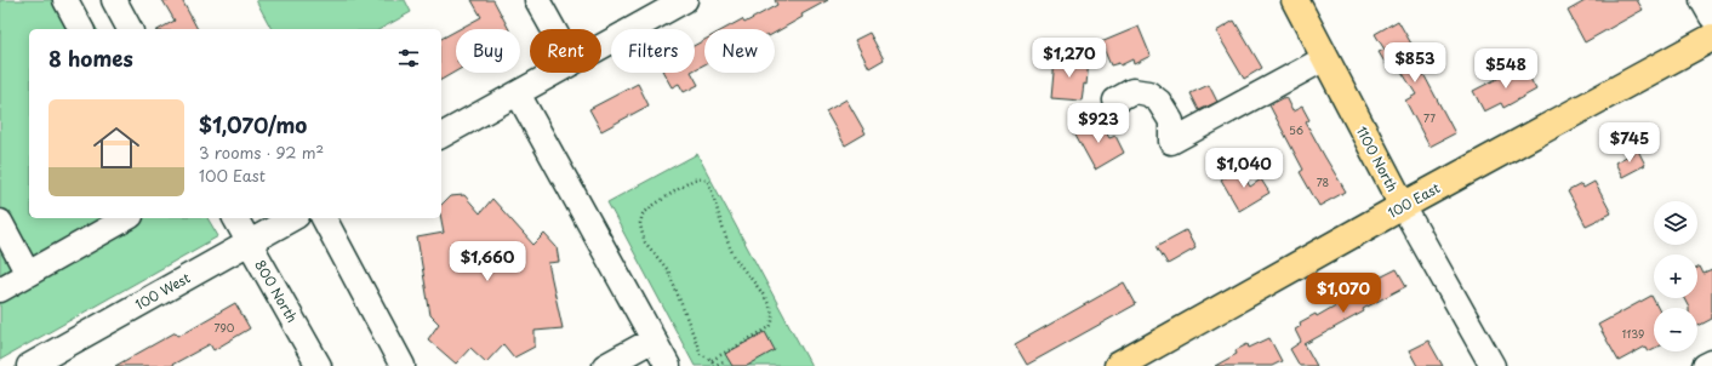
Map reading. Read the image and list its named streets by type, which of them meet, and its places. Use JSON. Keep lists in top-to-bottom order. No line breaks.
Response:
{"streets":{"main road":["1100 North","100 East"],"street":["100 West","800 North"]},"crossings":[["1100 North","100 East"],["100 West","800 North"]],"house_numbers":["77","56","78","790","1139"],"page":{"chip":["Buy","Rent","Filters","New"],"heading":"8 homes","price":["$1,270","$853","$548","$923","$745","$1,040","$1,660","$1,070"],"list":[{"name":"$1,070/mo","note":"3 rooms · 92 m² · 100 East"}],"map_buttons":["+","−"]}}
